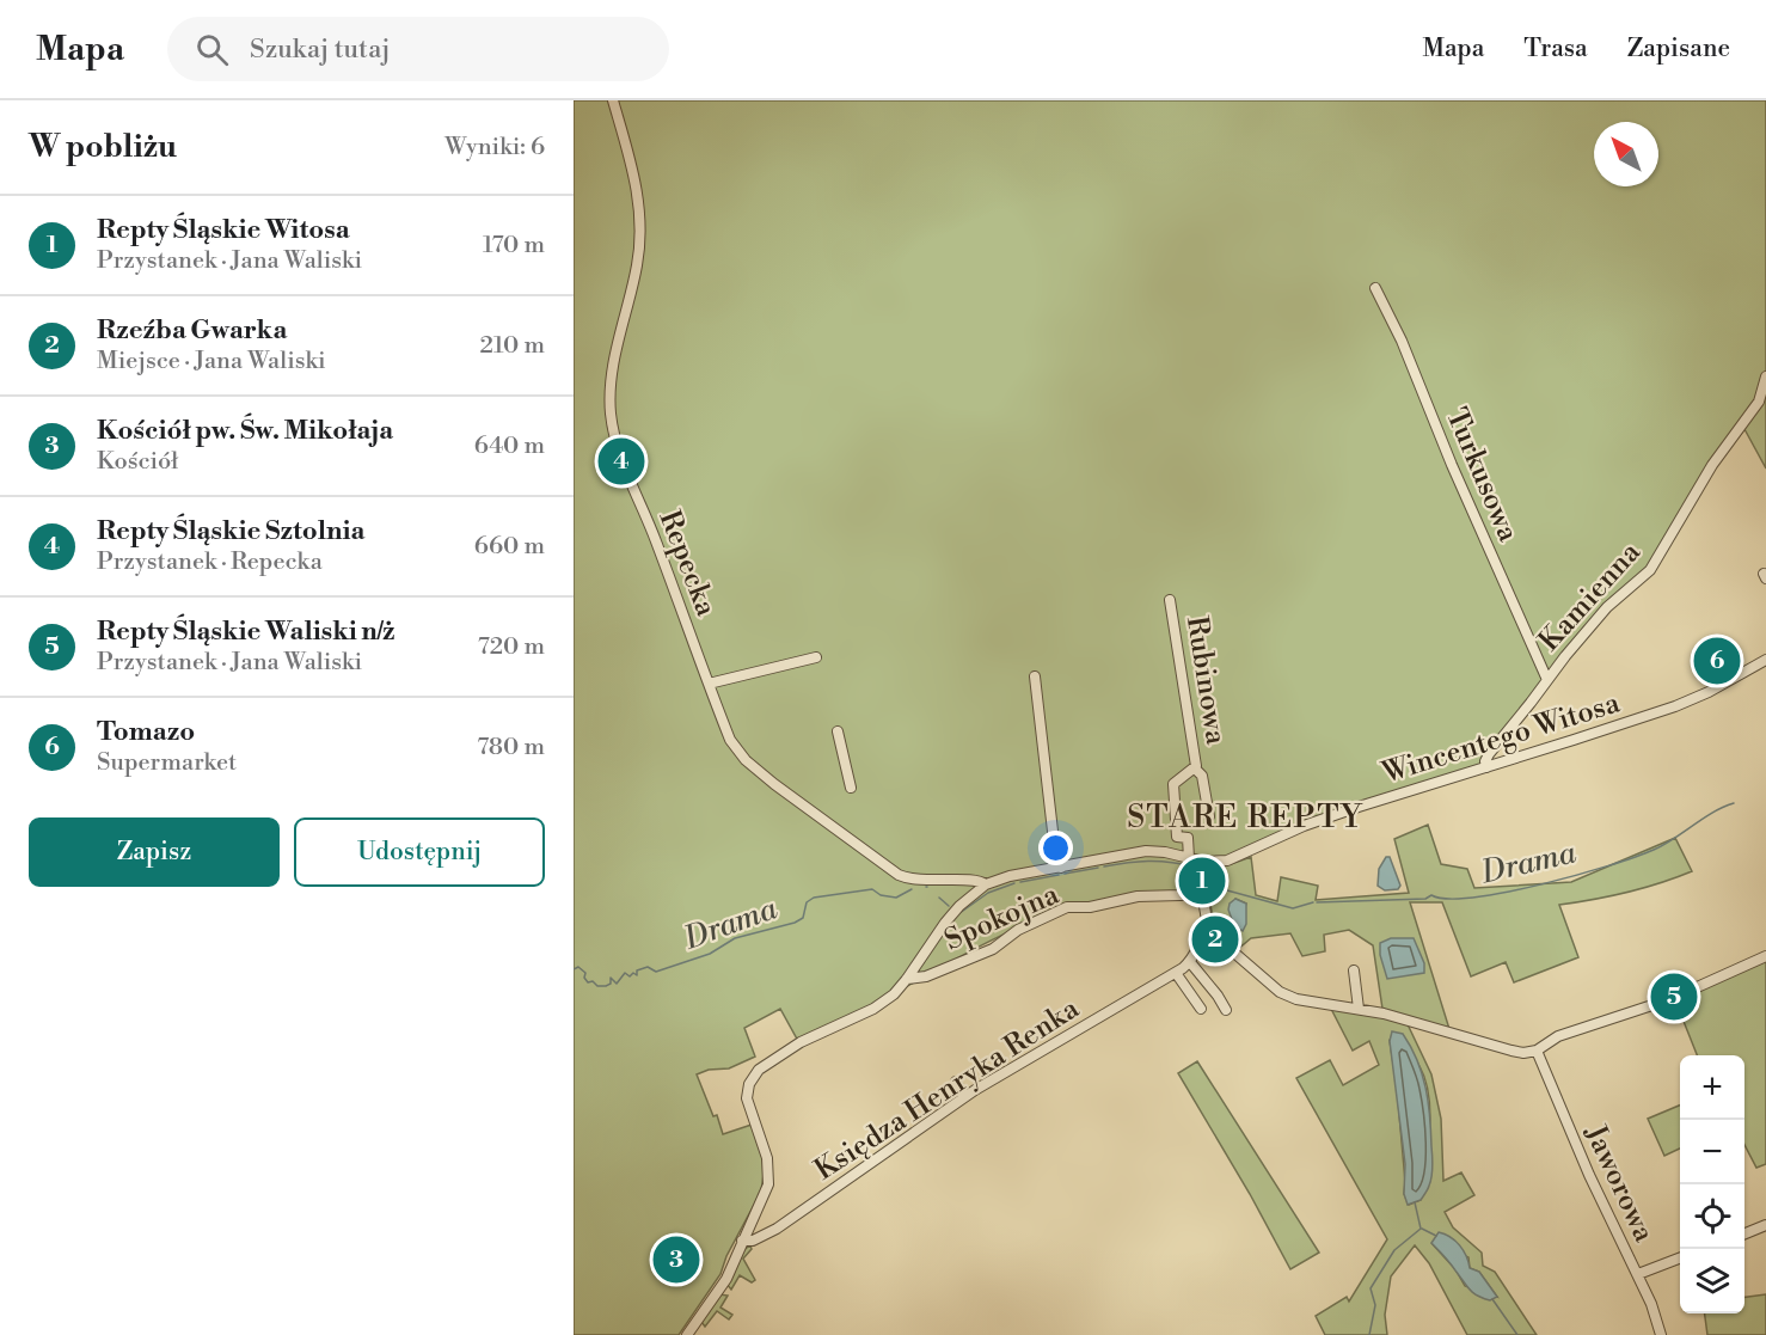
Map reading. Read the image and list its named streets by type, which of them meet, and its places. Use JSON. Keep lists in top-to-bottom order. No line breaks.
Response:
{"streets":{"street":["Turkusowa","Repecka","Kamienna","Rubinowa","Wincentego Witosa","Spokojna","Księdza Henryka Renka","Jaworowa"]},"crossings":[["Turkusowa","Kamienna"],["Repecka","Wincentego Witosa"],["Kamienna","Wincentego Witosa"],["Rubinowa","Wincentego Witosa"],["Wincentego Witosa","Spokojna"],["Wincentego Witosa","Księdza Henryka Renka"]],"districts":["STARE REPTY"],"water":["Drama"],"north":"top left","page":{"header":"Mapa","search":"Szukaj tutaj","nav":["Mapa","Trasa","Zapisane"],"heading":["W pobliżu","Wyniki: 6"],"list":[{"mark":"1","name":"Repty Śląskie Witosa","note":"Przystanek · Jana Waliski","value":"170 m"},{"mark":"2","name":"Rzeźba Gwarka","note":"Miejsce · Jana Waliski","value":"210 m"},{"mark":"3","name":"Kościół pw. Św. Mikołaja","note":"Kościół","value":"640 m"},{"mark":"4","name":"Repty Śląskie Sztolnia","note":"Przystanek · Repecka","value":"660 m"},{"mark":"5","name":"Repty Śląskie Waliski n/ż","note":"Przystanek · Jana Waliski","value":"720 m"},{"mark":"6","name":"Tomazo","note":"Supermarket","value":"780 m"}],"pins":["4","6","1","2","5","3"],"buttons":["Zapisz","Udostępnij"],"map_buttons":["+","−"]}}
